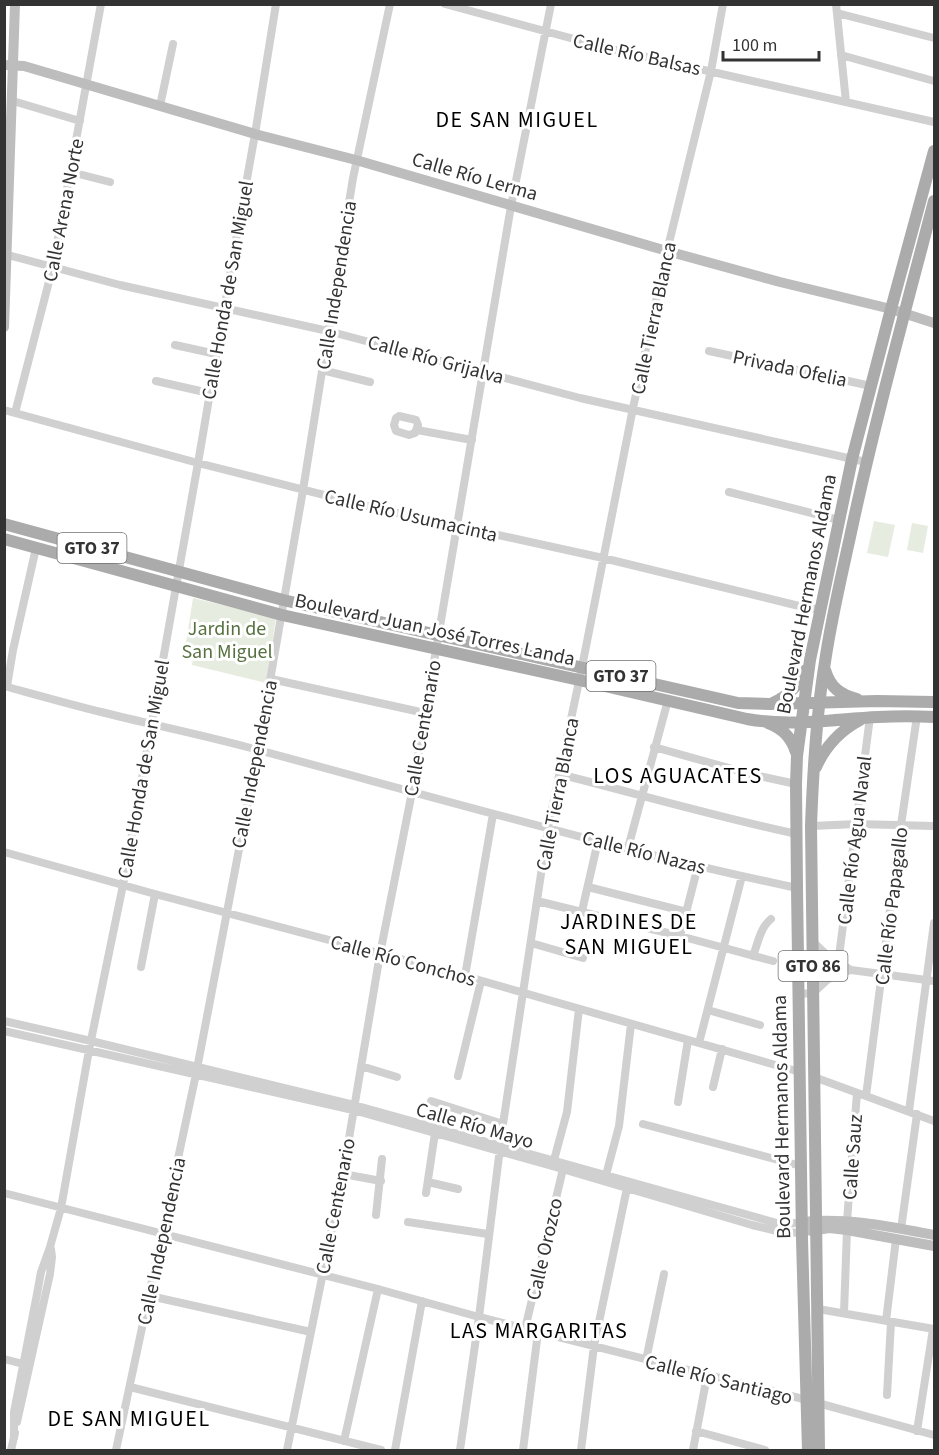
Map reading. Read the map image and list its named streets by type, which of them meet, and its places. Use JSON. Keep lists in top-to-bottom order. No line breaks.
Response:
{"streets":{"main road":["GTO 37","Boulevard Hermanos Aldama","Boulevard Juan José Torres Landa","GTO 86"],"street":["Calle Río Balsas","Calle Río Lerma","Calle Arena Norte","Calle Independencia","Calle Honda de San Miguel","Calle Tierra Blanca","Calle Río Grijalva","Privada Ofelia","Calle Río Usumacinta","Calle Centenario","Calle Río Agua Naval","Calle Río Nazas","Calle Río Papagallo","Calle Río Conchos","Calle Río Mayo","Calle Sauz","Calle Orozco","Calle Río Santiago"]},"crossings":[["Calle Río Balsas","Calle Tierra Blanca"],["Calle Río Balsas","Calle Centenario"],["Calle Río Lerma","Calle Arena Norte"],["Calle Río Lerma","Calle Independencia"],["Calle Río Lerma","Calle Honda de San Miguel"],["Calle Río Lerma","Calle Tierra Blanca"],["Calle Río Lerma","Boulevard Hermanos Aldama"],["Calle Río Lerma","Calle Centenario"],["Calle Arena Norte","Calle Río Grijalva"],["Calle Arena Norte","Calle Río Usumacinta"],["Calle Independencia","Calle Río Grijalva"],["Calle Independencia","Calle Río Usumacinta"],["Calle Independencia","Boulevard Juan José Torres Landa"],["Calle Independencia","Calle Río Nazas"],["Calle Independencia","Calle Río Conchos"],["Calle Independencia","Calle Río Mayo"],["Calle Independencia","Calle Río Santiago"],["Calle Honda de San Miguel","Calle Río Grijalva"],["Calle Honda de San Miguel","Calle Río Usumacinta"],["Calle Honda de San Miguel","Boulevard Juan José Torres Landa"],["Calle Honda de San Miguel","Calle Río Nazas"],["Calle Honda de San Miguel","Calle Río Conchos"],["Calle Honda de San Miguel","Calle Río Mayo"],["Calle Honda de San Miguel","Calle Río Santiago"],["Calle Tierra Blanca","Calle Río Grijalva"],["Calle Tierra Blanca","Calle Río Usumacinta"],["Calle Tierra Blanca","Boulevard Juan José Torres Landa"],["Calle Tierra Blanca","Calle Río Nazas"],["Calle Tierra Blanca","Calle Río Conchos"],["Calle Tierra Blanca","Calle Río Mayo"],["Calle Tierra Blanca","Calle Río Santiago"],["Calle Río Grijalva","Boulevard Hermanos Aldama"],["Calle Río Grijalva","Calle Centenario"],["Privada Ofelia","Boulevard Hermanos Aldama"],["Calle Río Usumacinta","Boulevard Hermanos Aldama"],["Calle Río Usumacinta","Calle Centenario"],["Boulevard Hermanos Aldama","Boulevard Juan José Torres Landa"],["Boulevard Hermanos Aldama","Calle Río Nazas"],["Boulevard Hermanos Aldama","Calle Río Conchos"],["Boulevard Hermanos Aldama","Calle Río Mayo"],["Boulevard Hermanos Aldama","Calle Río Santiago"],["Boulevard Juan José Torres Landa","Calle Centenario"],["Boulevard Juan José Torres Landa","Calle Río Agua Naval"],["Boulevard Juan José Torres Landa","Calle Río Papagallo"],["Calle Centenario","Calle Río Nazas"],["Calle Centenario","Calle Río Conchos"],["Calle Centenario","Calle Río Mayo"],["Calle Centenario","Calle Río Santiago"],["Calle Río Mayo","Calle Sauz"],["Calle Río Mayo","Calle Orozco"],["Calle Orozco","Calle Río Santiago"]],"districts":["DE SAN MIGUEL","LOS AGUACATES","JARDINES DE SAN MIGUEL","LAS MARGARITAS","DE SAN MIGUEL"],"parks":["Jardin de San Miguel"],"scale_bar":"100 m"}
